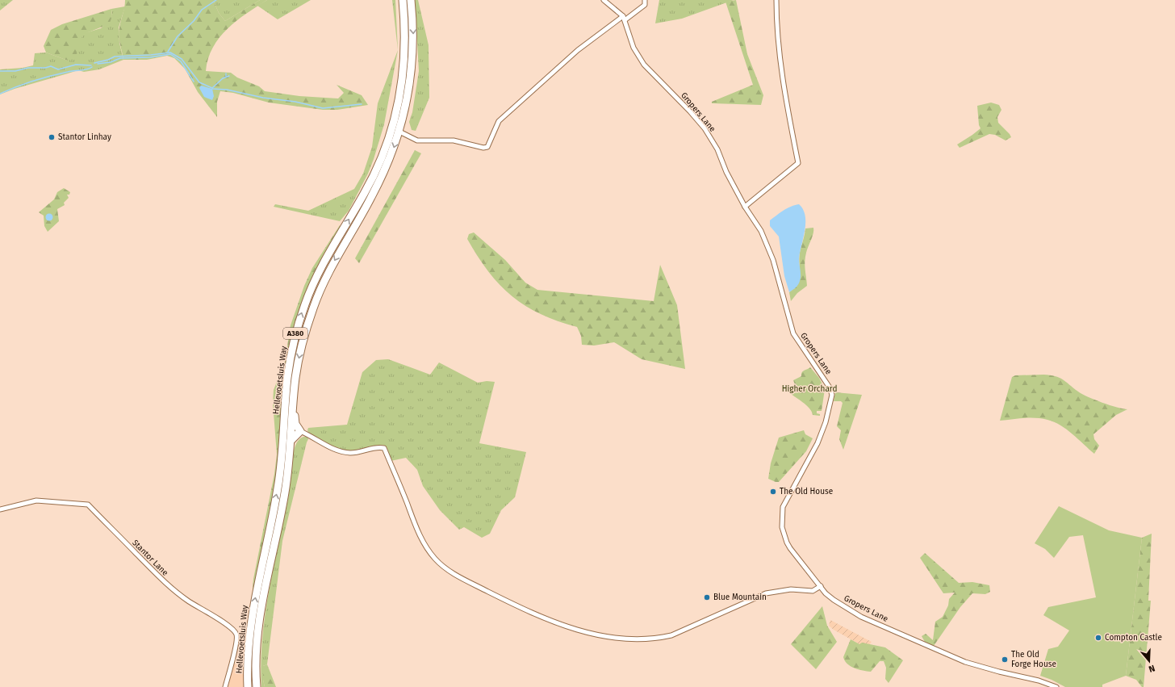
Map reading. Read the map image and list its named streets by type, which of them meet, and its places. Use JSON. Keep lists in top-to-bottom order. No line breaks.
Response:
{"streets":{"highway":["A380","Hellevoetsluis Way"],"street":["Gropers Lane","Stantor Lane"]},"parks":["Higher Orchard"],"places":["Stantor Linhay","The Old House","Blue Mountain","Compton Castle","The Old Forge House"],"north":"bottom"}
